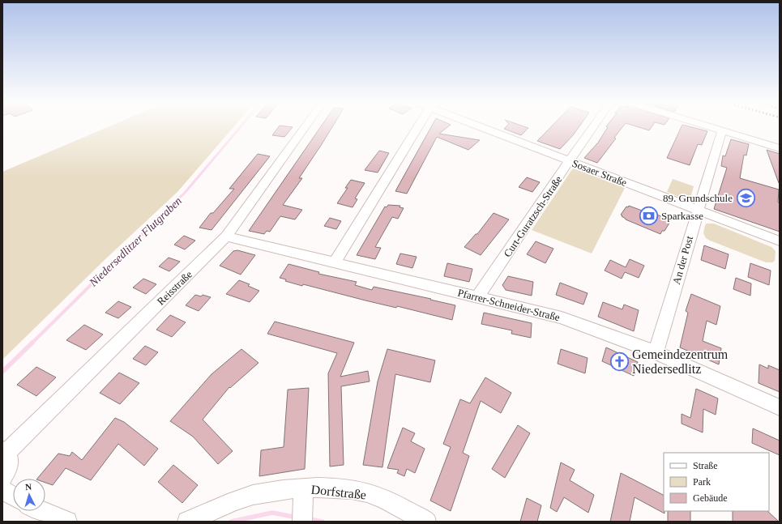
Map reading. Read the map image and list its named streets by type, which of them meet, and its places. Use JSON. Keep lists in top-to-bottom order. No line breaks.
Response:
{"streets":{"street":["Sosaer Straße","Curt-Guratzsch-Straße","An der Post","Reisstraße","Pfarrer-Schneider-Straße","Dorfstraße"]},"crossings":[["Sosaer Straße","Curt-Guratzsch-Straße"],["Sosaer Straße","An der Post"],["Curt-Guratzsch-Straße","Pfarrer-Schneider-Straße"],["An der Post","Pfarrer-Schneider-Straße"],["Reisstraße","Pfarrer-Schneider-Straße"]],"water":["Niedersedlitzer Flutgraben"],"places":{"school or university":["89. Grundschule"],"bank":["Sparkasse"],"church":["Gemeindezentrum Niedersedlitz"]},"legend":["Straße","Park","Gebäude"],"north":"top"}
